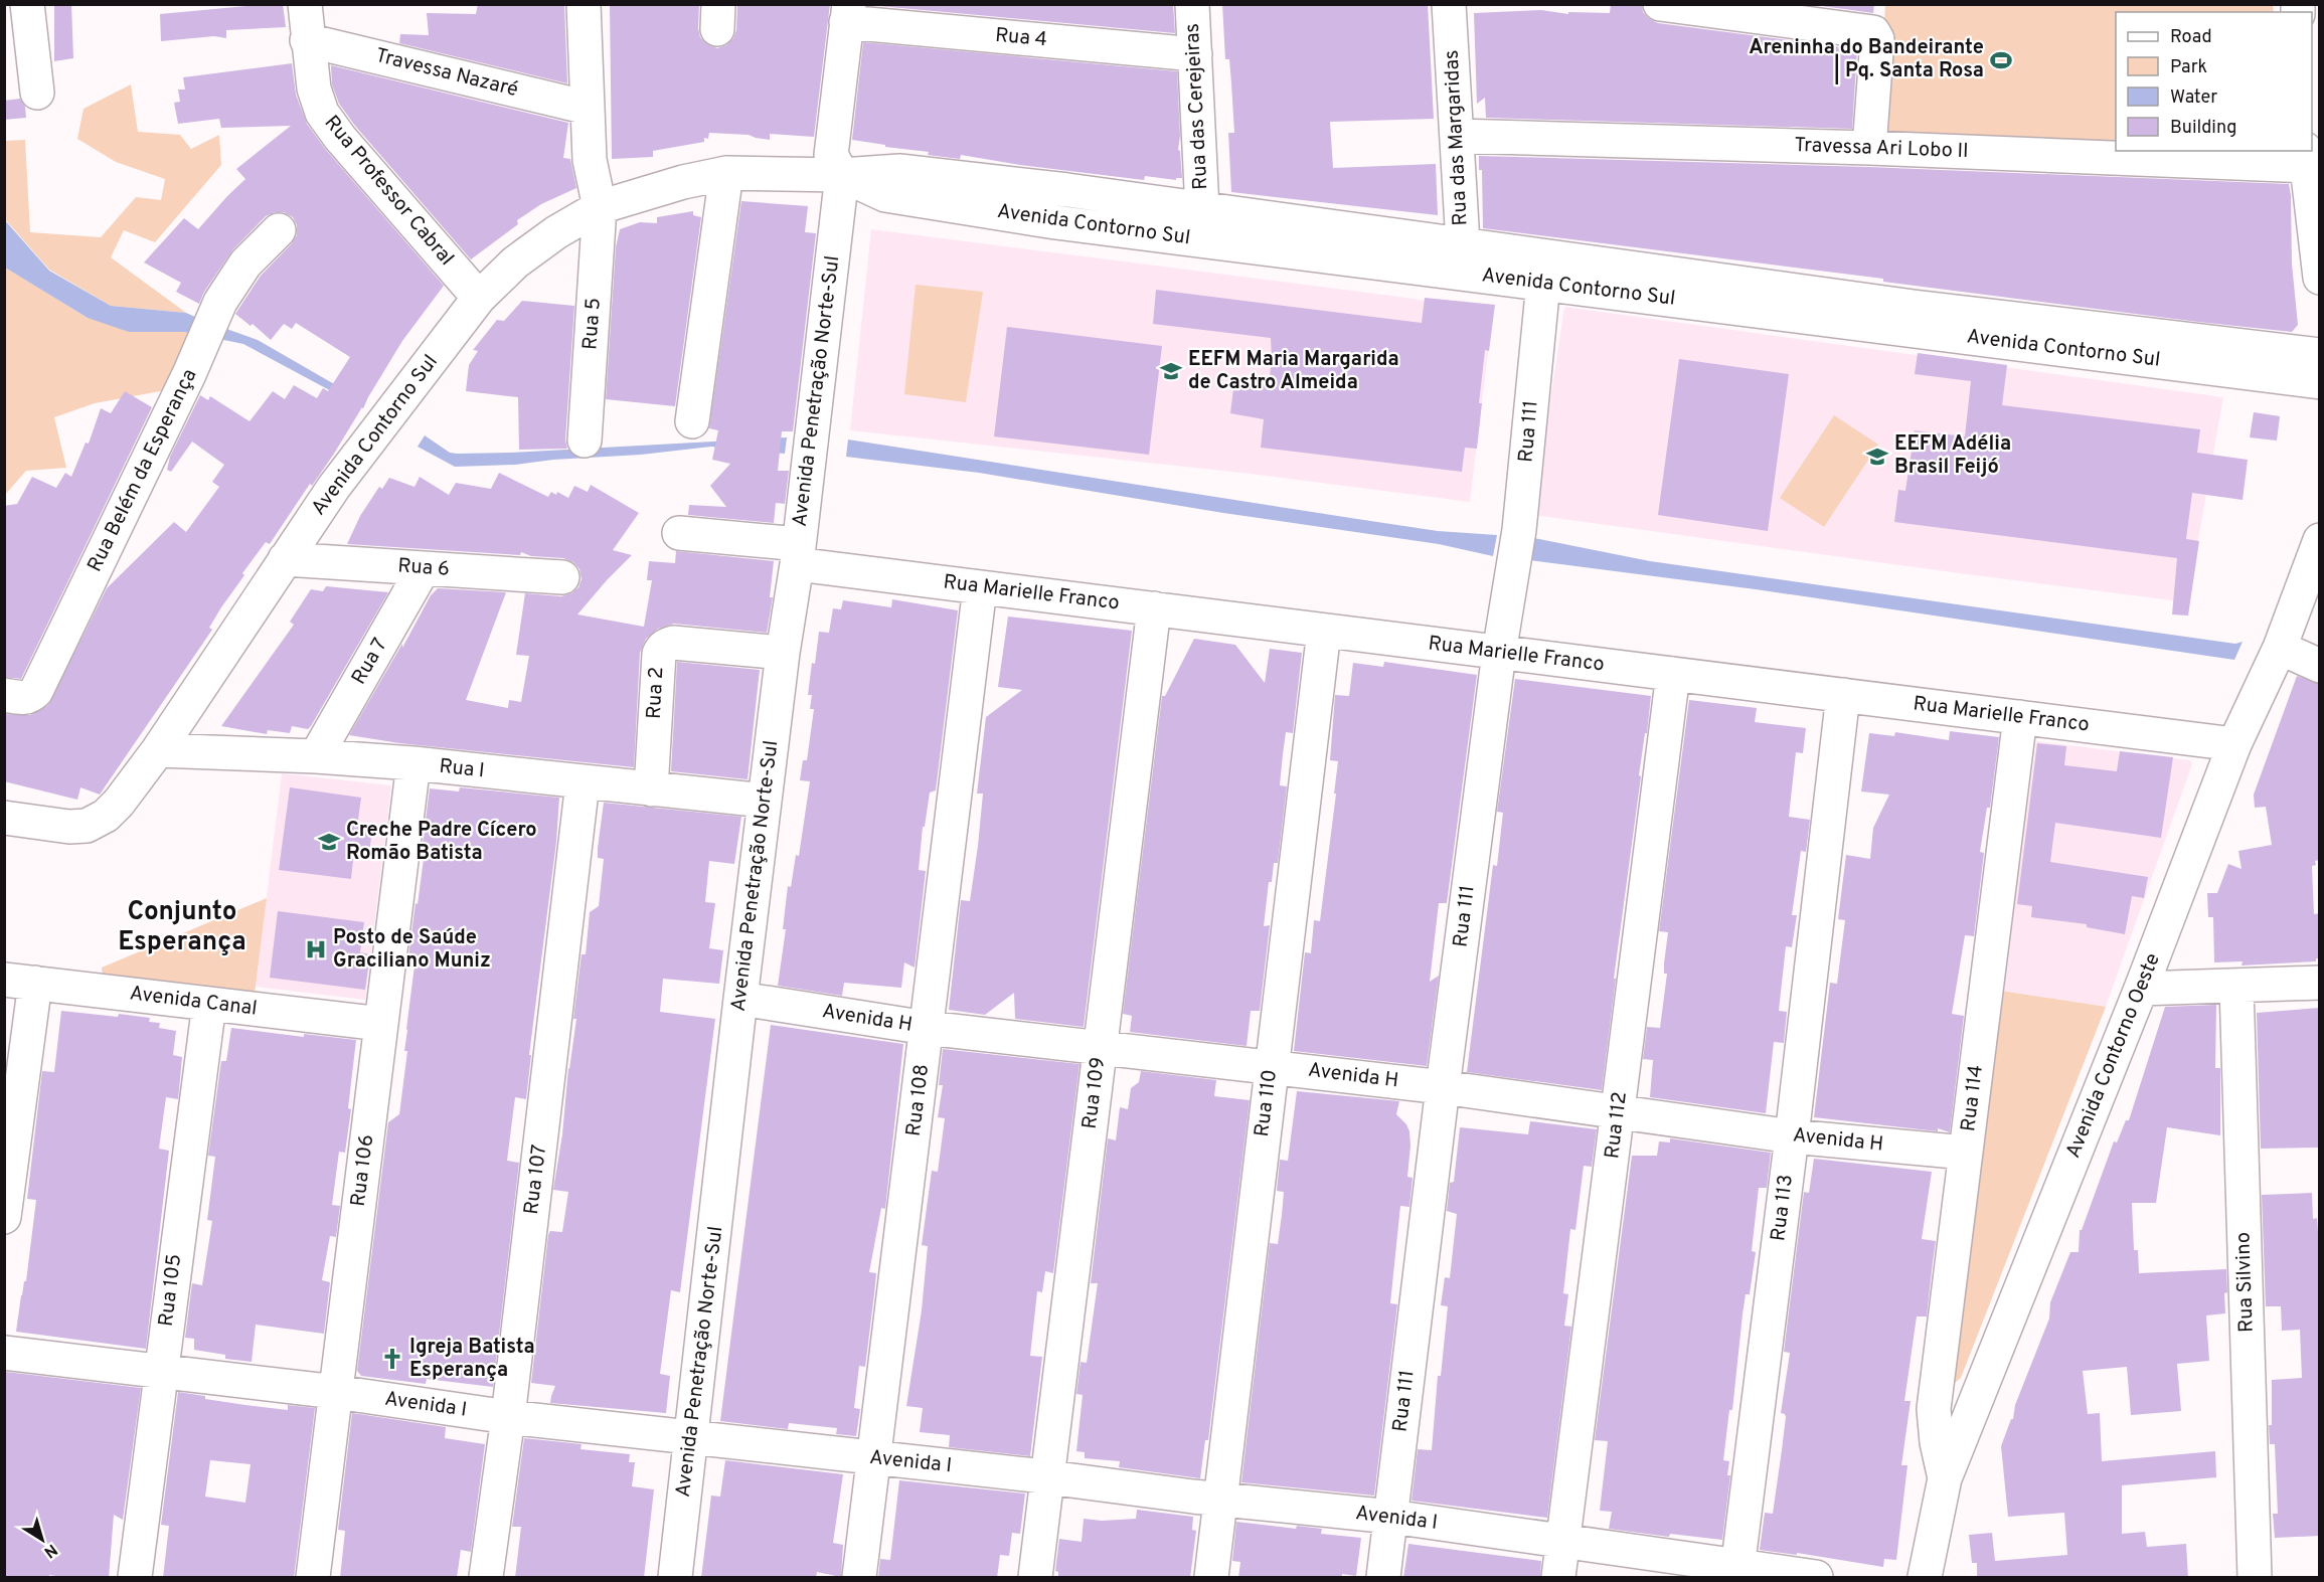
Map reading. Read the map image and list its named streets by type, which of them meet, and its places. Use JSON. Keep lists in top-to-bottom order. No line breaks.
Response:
{"streets":{"street":["Rua 4","Travessa Nazaré","Rua das Cerejeiras","Rua das Margaridas","Travessa Ari Lobo II","Rua Professor Cabral","Avenida Contorno Sul","Rua 5","Avenida Penetração Norte-Sul","Rua 111","Rua Belém da Esperança","Rua 6","Rua Marielle Franco","Rua 7","Rua 2","Rua I","Avenida Canal","Avenida H","Avenida Contorno Oeste","Rua 109","Rua 114","Rua 108","Rua 110","Rua 112","Rua 106","Rua 107","Rua 113","Rua Silvino","Rua 105","Avenida I"]},"crossings":[["Rua 4","Rua das Cerejeiras"],["Travessa Nazaré","Rua Professor Cabral"],["Travessa Nazaré","Rua 5"],["Rua das Cerejeiras","Avenida Contorno Sul"],["Rua das Margaridas","Travessa Ari Lobo II"],["Rua das Margaridas","Avenida Contorno Sul"],["Rua Professor Cabral","Avenida Contorno Sul"],["Avenida Contorno Sul","Rua 5"],["Avenida Contorno Sul","Avenida Penetração Norte-Sul"],["Avenida Contorno Sul","Rua 111"],["Avenida Contorno Sul","Rua 6"],["Avenida Contorno Sul","Rua I"],["Avenida Penetração Norte-Sul","Rua Marielle Franco"],["Avenida Penetração Norte-Sul","Rua 2"],["Avenida Penetração Norte-Sul","Rua I"],["Avenida Penetração Norte-Sul","Avenida H"],["Avenida Penetração Norte-Sul","Avenida I"],["Rua 111","Rua Marielle Franco"],["Rua 111","Avenida H"],["Rua 111","Avenida I"],["Rua 6","Rua 7"],["Rua Marielle Franco","Avenida Contorno Oeste"],["Rua Marielle Franco","Rua 109"],["Rua Marielle Franco","Rua 114"],["Rua Marielle Franco","Rua 108"],["Rua Marielle Franco","Rua 110"],["Rua Marielle Franco","Rua 112"],["Rua Marielle Franco","Rua 113"],["Rua 7","Rua I"],["Rua 2","Rua I"],["Rua I","Rua 106"],["Rua I","Rua 107"],["Avenida Canal","Rua 106"],["Avenida Canal","Rua 105"],["Avenida H","Rua 109"],["Avenida H","Rua 114"],["Avenida H","Rua 108"],["Avenida H","Rua 110"],["Avenida H","Rua 112"],["Avenida H","Rua 113"],["Avenida Contorno Oeste","Rua 114"],["Rua 109","Avenida I"],["Rua 108","Avenida I"],["Rua 110","Avenida I"],["Rua 112","Avenida I"],["Rua 106","Avenida I"],["Rua 107","Avenida I"],["Rua 113","Avenida I"],["Rua 105","Avenida I"]],"districts":["Conjunto Esperança"],"places":{"sports":["Areninha do Bandeirante | Pq. Santa Rosa"],"school or university":["EEFM Maria Margarida de Castro Almeida","EEFM Adélia Brasil Feijó","Creche Padre Cícero Romão Batista"],"hospital":["Posto de Saúde Graciliano Muniz"],"church":["Igreja Batista Esperança"]},"legend":["Road","Park","Water","Building"],"north":"bottom right"}
